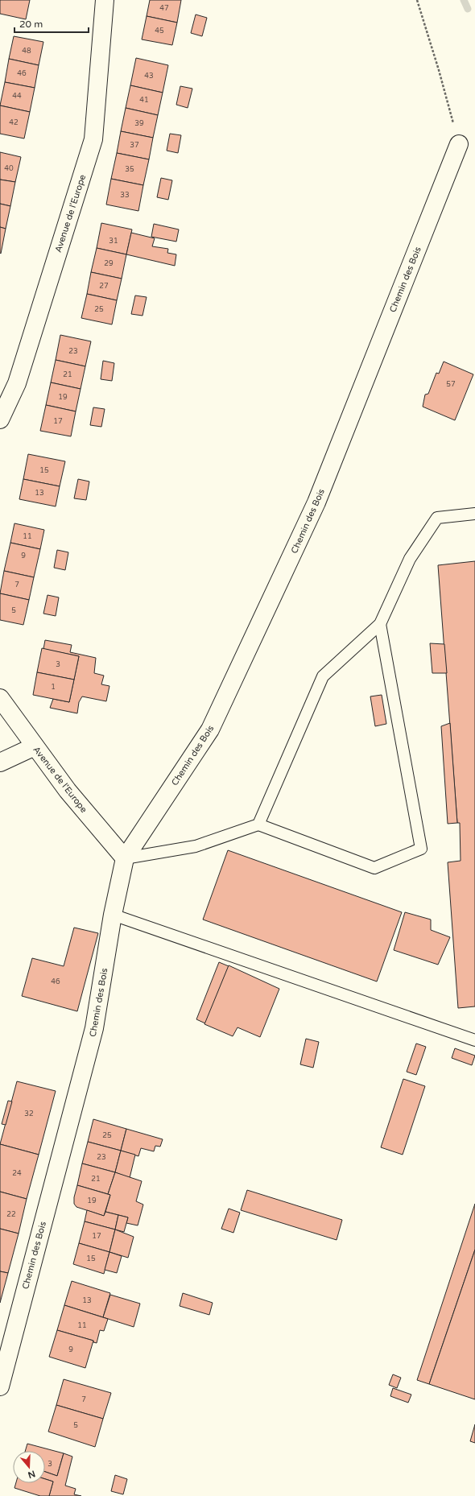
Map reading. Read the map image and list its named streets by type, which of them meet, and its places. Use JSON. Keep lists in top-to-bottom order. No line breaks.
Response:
{"streets":{"street":["Avenue de l'Europe","Chemin des Bois"]},"crossings":[["Avenue de l'Europe","Chemin des Bois"]],"house_numbers":["47","45","48","46","43","44","41","42","39","37","40","35","33","31","29","27","25","23","21","57","19","17","15","13","11","9","7","5","3","1","46","32","25","23","24","21","19","22","17","15","13","11","9","7","5","3"],"scale_bar":"20 m","north":"bottom"}
